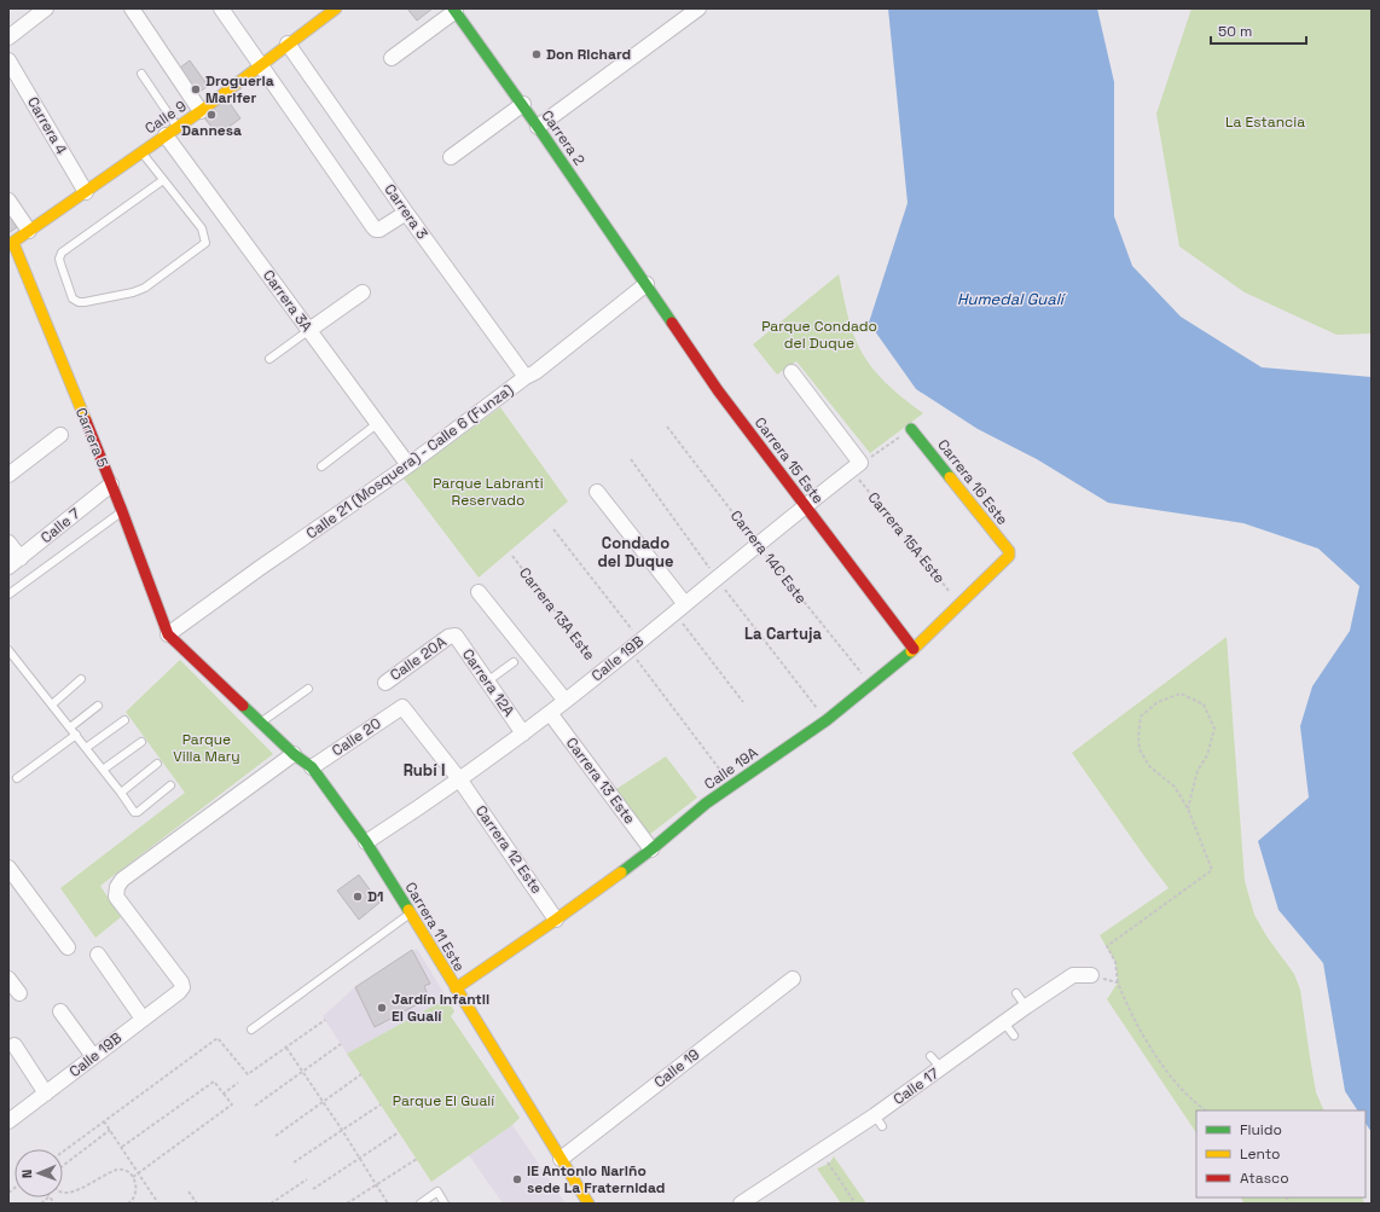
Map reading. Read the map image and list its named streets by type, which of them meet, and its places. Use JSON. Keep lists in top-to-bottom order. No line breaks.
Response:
{"streets":{"street":["Calle 9","Carrera 4","Carrera 2","Carrera 3","Carrera 3A","Carrera 5","Carrera 15 Este","Calle 21 (Mosquera) - Calle 6 (Funza)","Carrera 16 Este","Calle 7","Calle 20A","Calle 19B","Carrera 12A","Calle 20","Calle 19A","Carrera 13 Este","Carrera 12 Este","Carrera 11 Este","Calle 19","Calle 17"],"path":["Carrera 15A Este","Carrera 14C Este","Carrera 13A Este"]},"crossings":[["Calle 9","Carrera 4"],["Calle 9","Carrera 3"],["Calle 9","Carrera 3A"],["Calle 9","Carrera 5"],["Carrera 2","Carrera 15 Este"],["Carrera 2","Calle 21 (Mosquera) - Calle 6 (Funza)"],["Carrera 3","Calle 21 (Mosquera) - Calle 6 (Funza)"],["Carrera 3A","Calle 21 (Mosquera) - Calle 6 (Funza)"],["Carrera 5","Calle 21 (Mosquera) - Calle 6 (Funza)"],["Carrera 5","Calle 7"],["Carrera 15 Este","Calle 21 (Mosquera) - Calle 6 (Funza)"],["Carrera 15 Este","Calle 19B"],["Carrera 15 Este","Calle 19A"],["Carrera 16 Este","Calle 19A"],["Carrera 15A Este","Calle 19B"],["Carrera 15A Este","Calle 19A"],["Carrera 14C Este","Calle 19B"],["Carrera 14C Este","Calle 19A"],["Carrera 13A Este","Calle 19B"],["Calle 20A","Carrera 12A"],["Calle 19B","Carrera 12A"],["Calle 19B","Carrera 13 Este"],["Calle 19B","Carrera 12 Este"],["Calle 19B","Carrera 11 Este"],["Calle 20","Carrera 12 Este"],["Calle 20","Carrera 11 Este"],["Calle 19A","Carrera 13 Este"],["Calle 19A","Carrera 12 Este"],["Calle 19A","Carrera 11 Este"],["Carrera 11 Este","Calle 19"]],"districts":["Condado del Duque","La Cartuja","Rubí I"],"water":["Humedal Gualí"],"parks":["La Estancia","Parque Condado del Duque","Parque Labranti Reservado","Parque Villa Mary","Parque El Gualí"],"places":["Don Richard","Drogueria Marifer","Dannesa","D1","Jardín Infantil El Gualí","IE Antonio Nariño sede La Fraternidad"],"legend":["Fluido","Lento","Atasco"],"scale_bar":"50 m","north":"left"}
